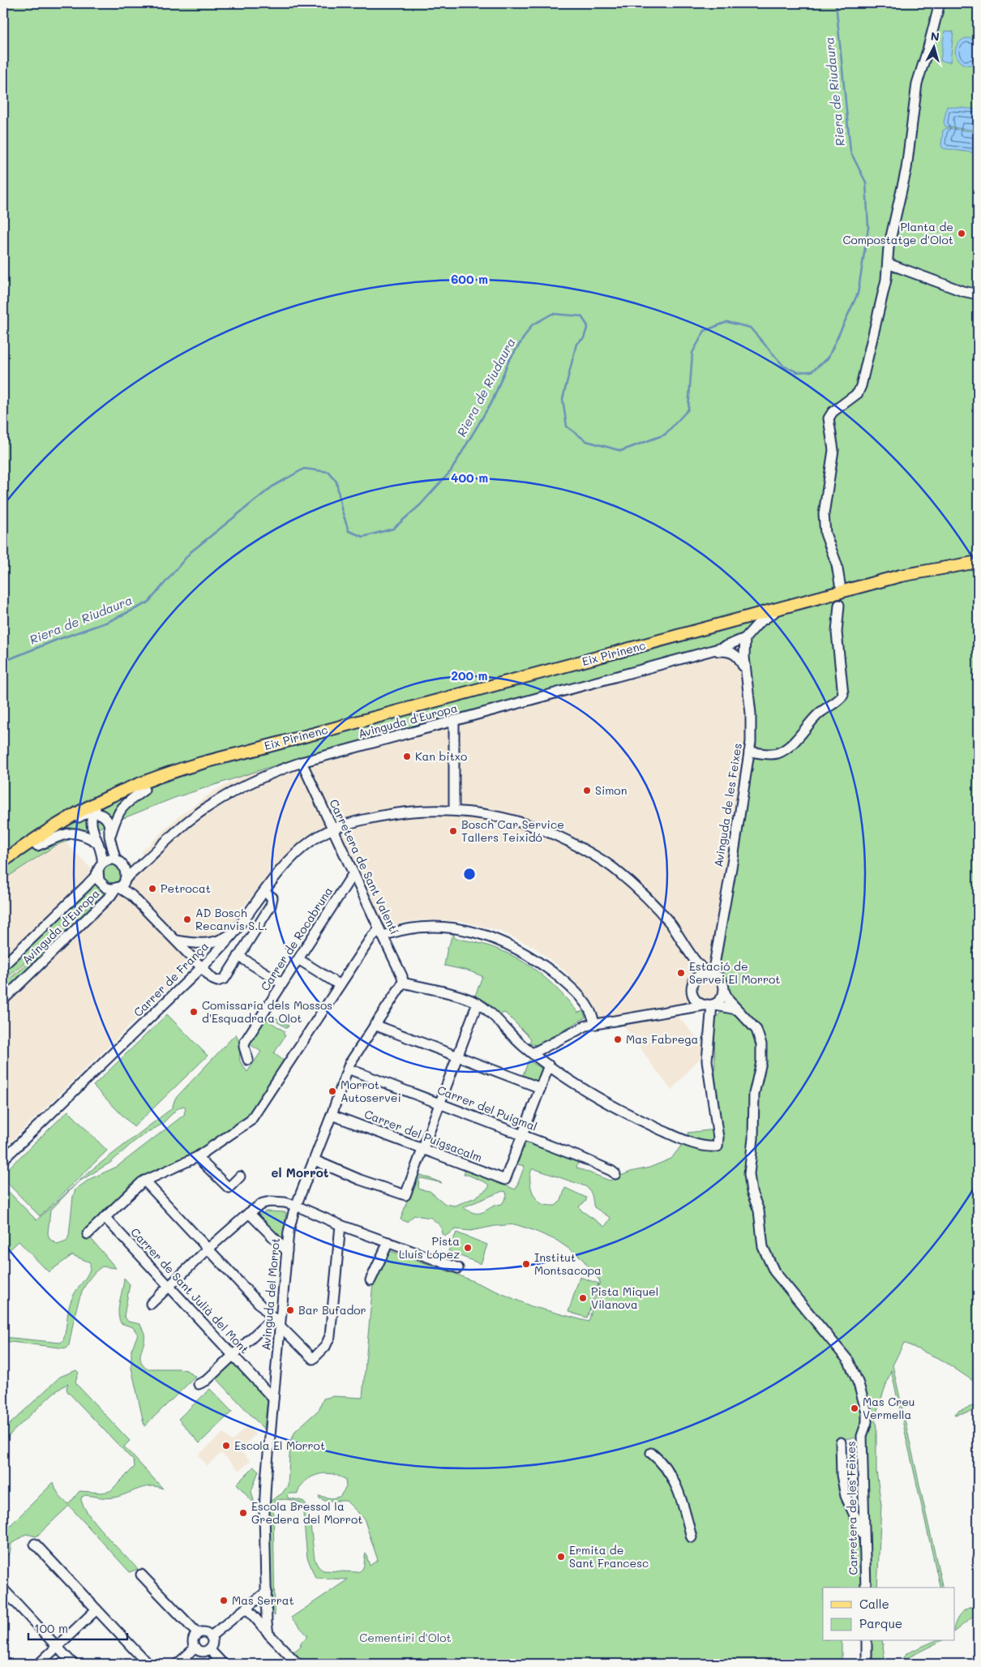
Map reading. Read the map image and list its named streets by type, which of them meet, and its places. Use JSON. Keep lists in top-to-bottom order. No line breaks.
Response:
{"streets":{"main road":["Eix Pirinenc"],"street":["Avinguda d'Europa","Avinguda de les Feixes","Carretera de Sant Valentí","Carrer de Rocabruna","Carrer de França","Carrer del Puigmal","Carrer del Puigsacalm","Carrer de Sant Julià del Mont","Avinguda del Morrot","Carretera de les Feixes"]},"crossings":[["Eix Pirinenc","Avinguda d'Europa"],["Avinguda d'Europa","Avinguda de les Feixes"],["Avinguda d'Europa","Carretera de Sant Valentí"],["Avinguda de les Feixes","Carrer de França"],["Avinguda de les Feixes","Carretera de les Feixes"],["Carretera de Sant Valentí","Carrer de Rocabruna"],["Carretera de Sant Valentí","Carrer de França"],["Carretera de Sant Valentí","Avinguda del Morrot"],["Carrer de França","Carretera de les Feixes"],["Carrer del Puigmal","Carrer del Puigsacalm"],["Carrer del Puigmal","Avinguda del Morrot"],["Carrer del Puigsacalm","Avinguda del Morrot"],["Carrer de Sant Julià del Mont","Avinguda del Morrot"]],"districts":["el Morrot"],"water":["Riera de Riudaura"],"parks":["Cementiri d'Olot"],"places":["Planta de Compostatge d'Olot","Kan bitxo","Simon","Bosch Car Service Tallers Teixidó","Petrocat","AD Bosch Recanvis S.L.","Estació de Servei El Morrot","Comissaria dels Mossos d'Esquadra a Olot","Mas Fabrega","Morrot Autoservei","Pista Lluís López","Institut Montsacopa","Pista Miquel Vilanova","Bar Bufador","Mas Creu Vermella","Escola El Morrot","Escola Bressol la Gredera del Morrot","Ermita de Sant Francesc","Mas Serrat"],"legend":["Calle","Parque"],"scale_bar":"100 m","north":"top","rings":["600 m","400 m","200 m"]}
